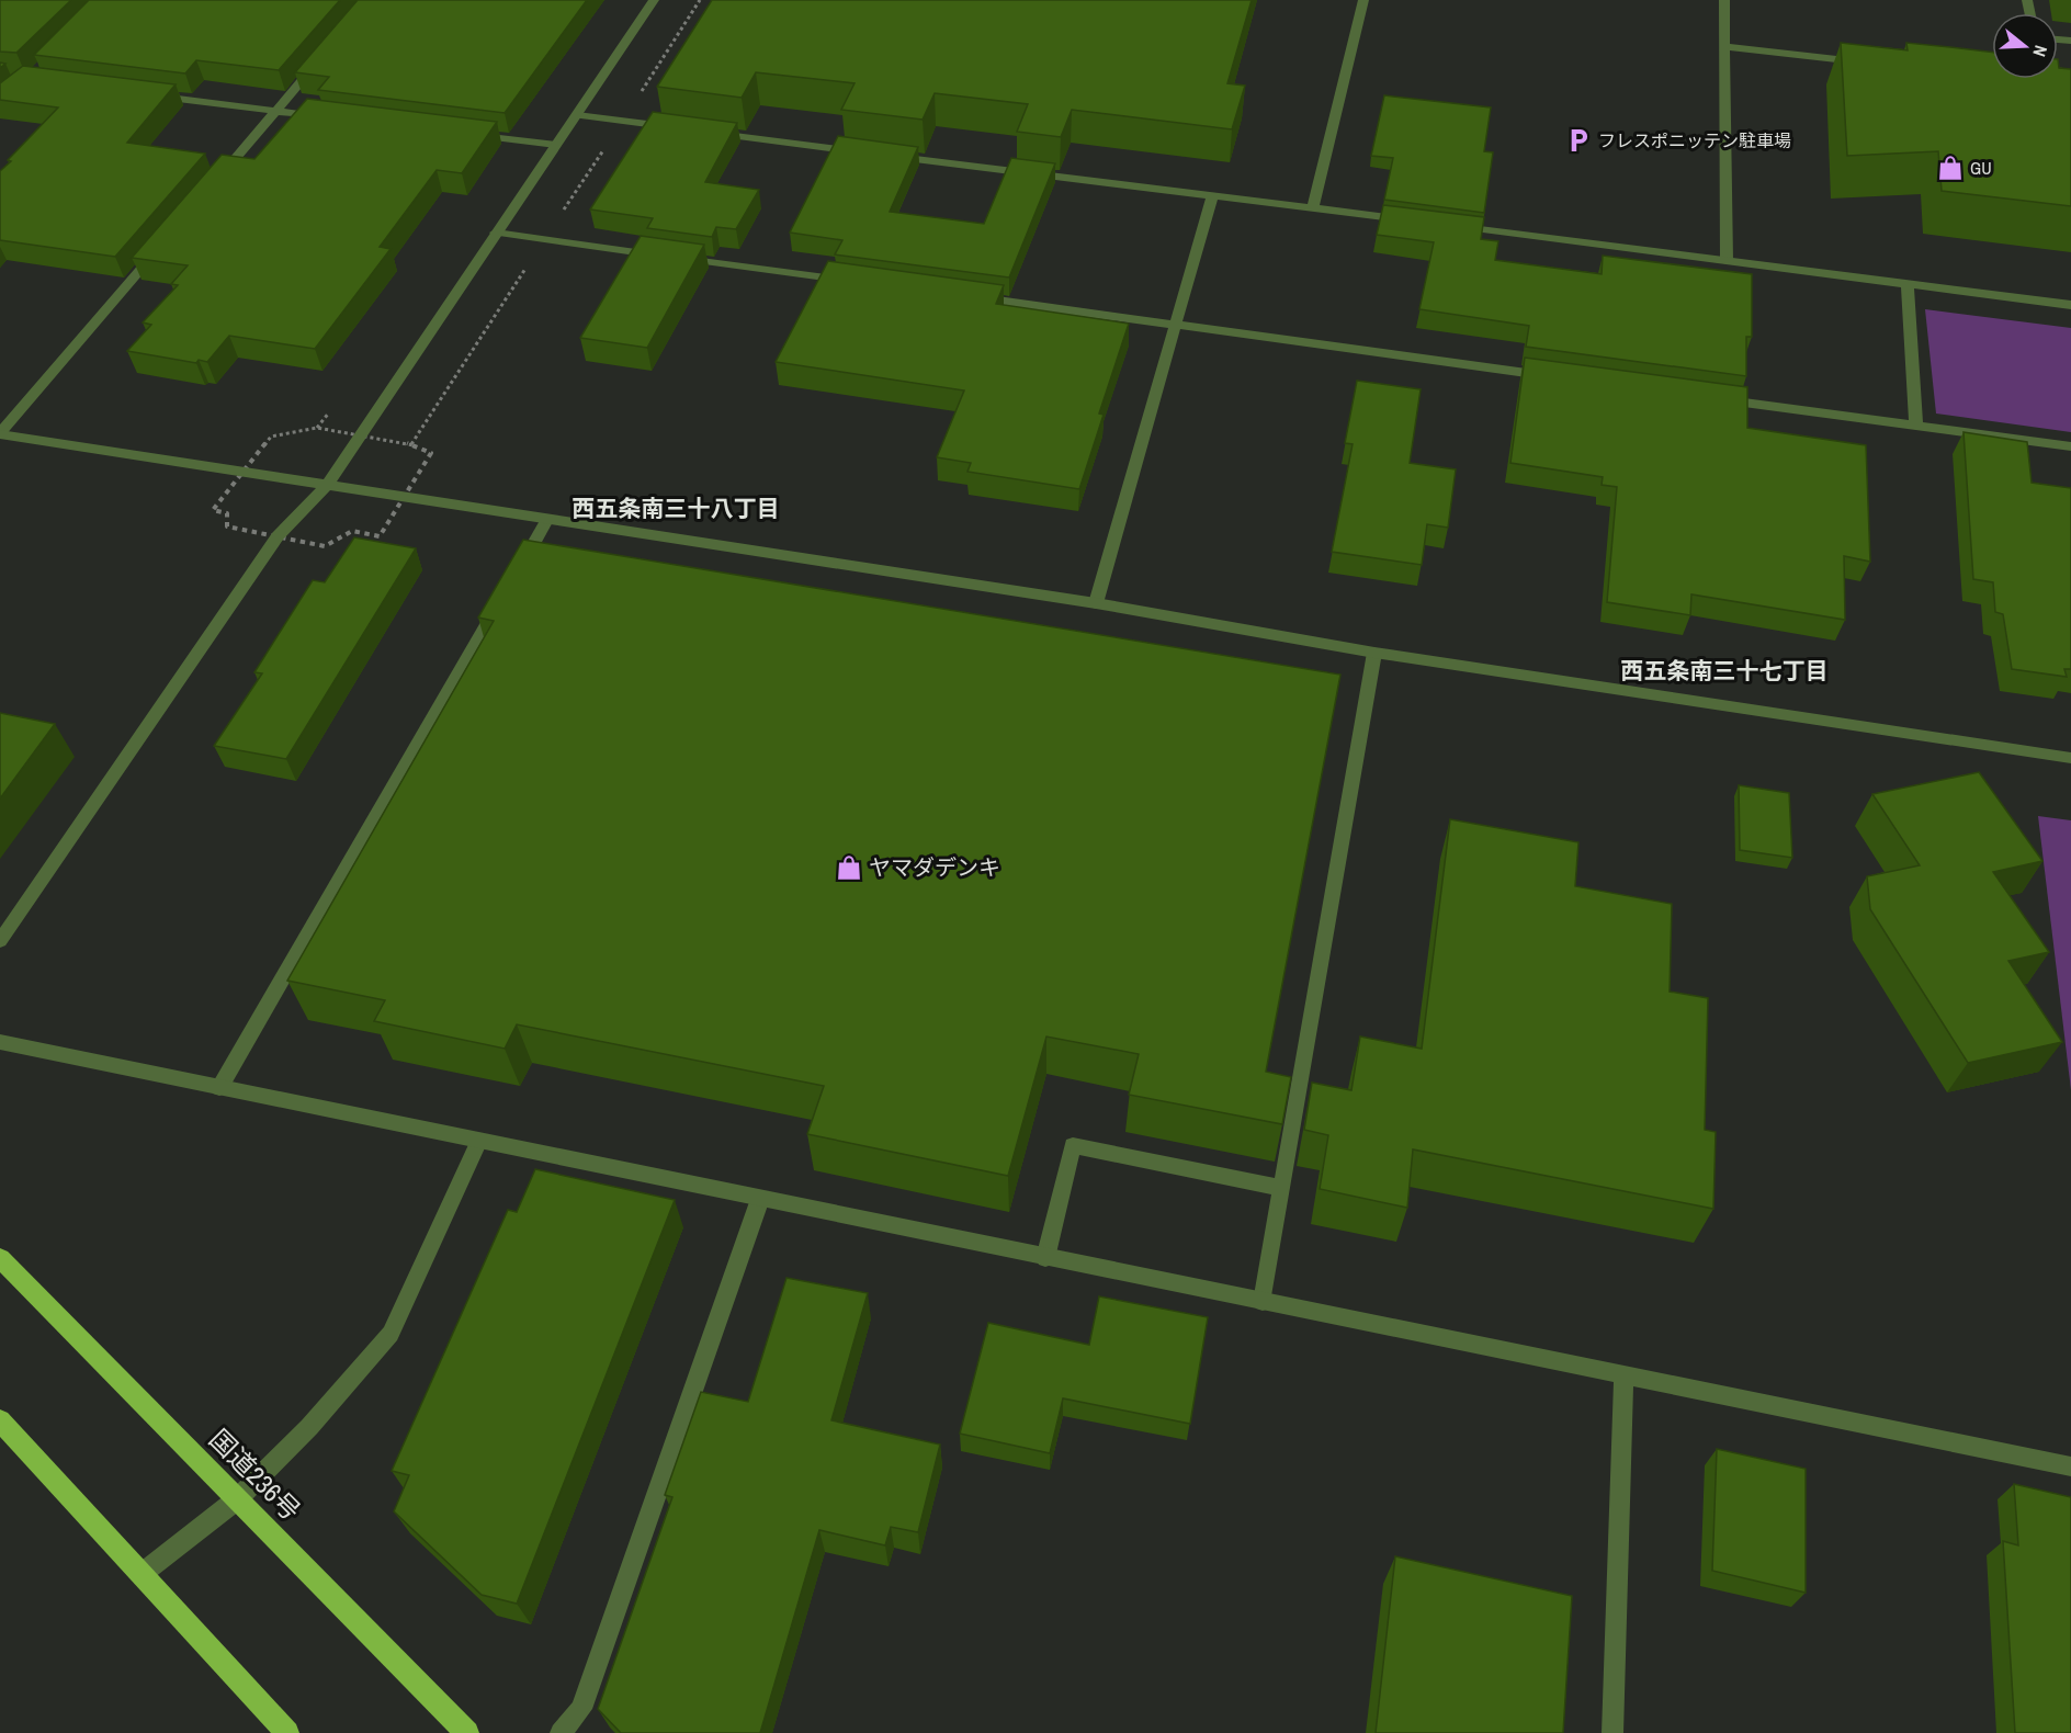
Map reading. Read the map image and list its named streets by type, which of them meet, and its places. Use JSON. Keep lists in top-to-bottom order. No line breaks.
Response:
{"streets":{"highway":["国道236号"]},"districts":["西五条南三十八丁目","西五条南三十七丁目"],"places":{"parking":["フレスポニッテン駐車場"],"shop":["GU","ヤマダデンキ"]},"north":"right"}
